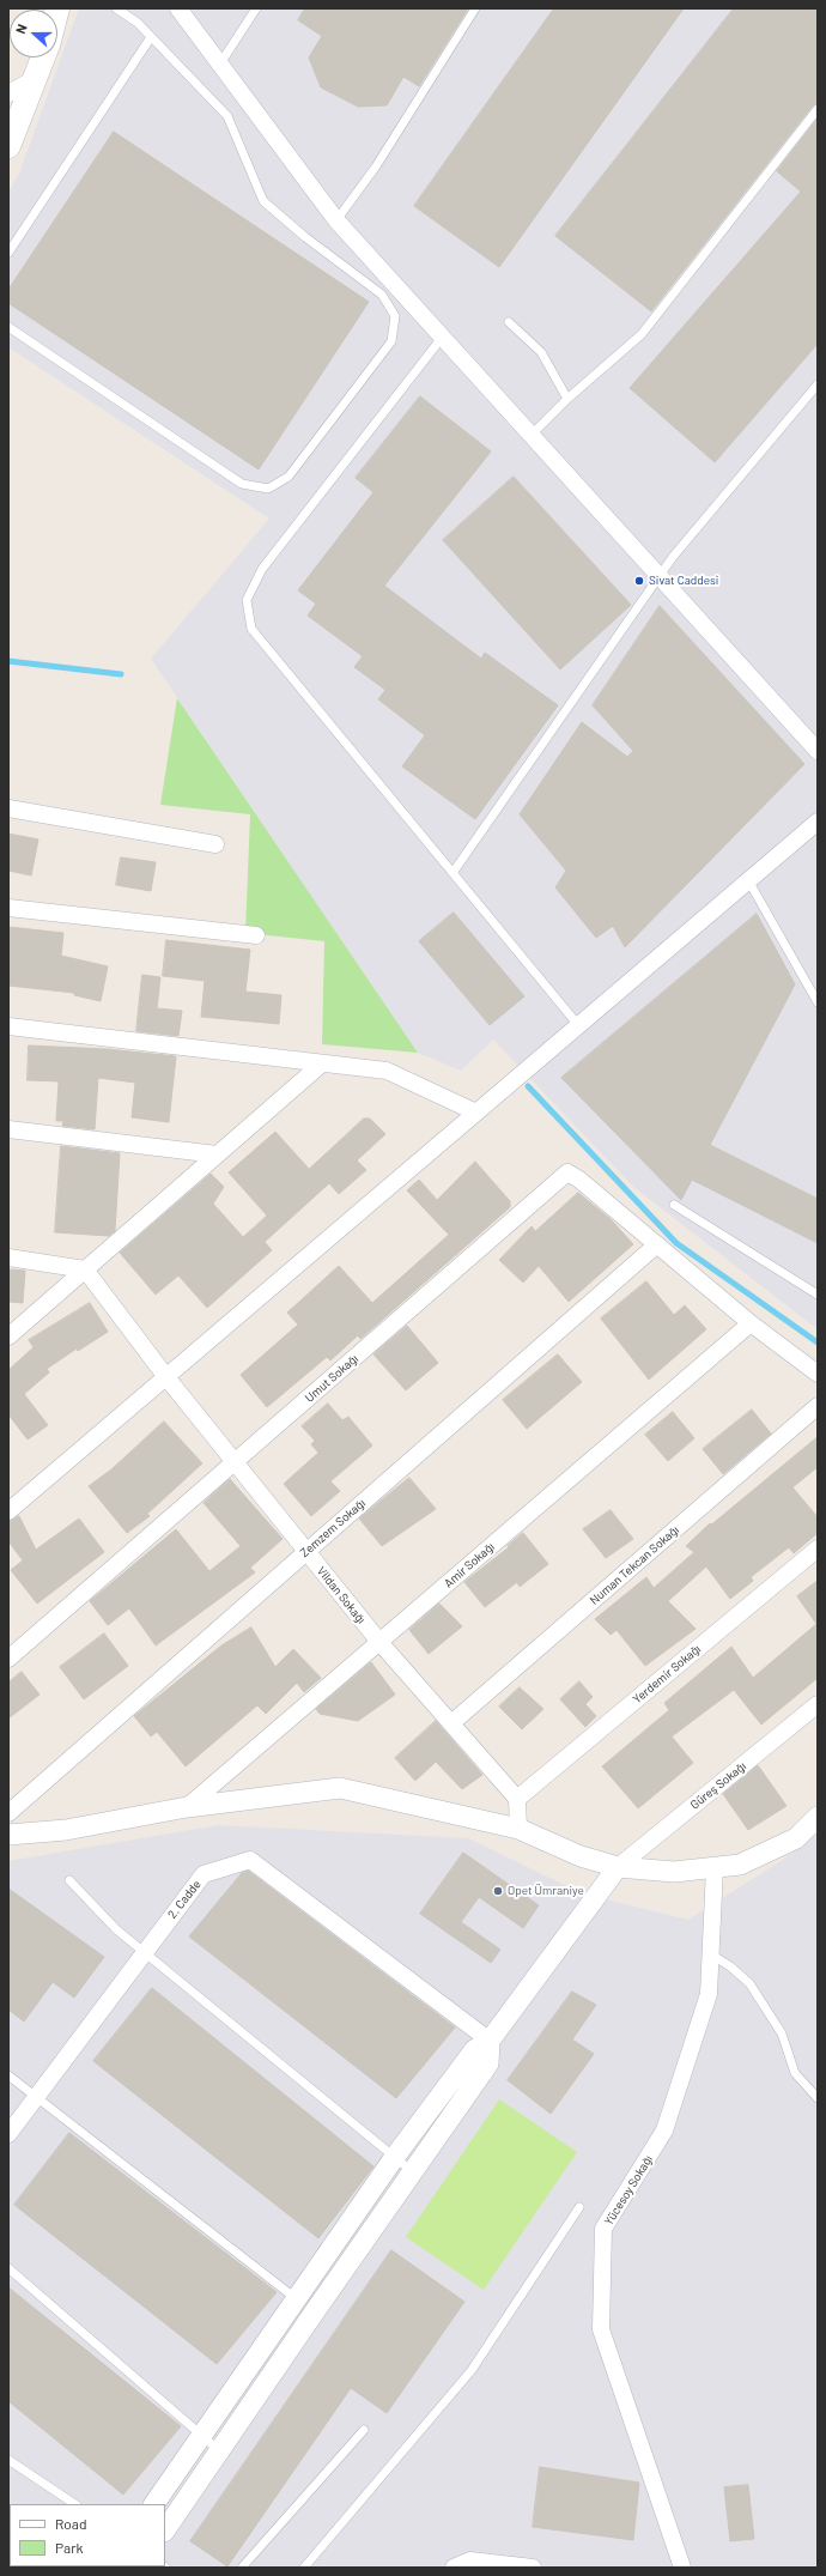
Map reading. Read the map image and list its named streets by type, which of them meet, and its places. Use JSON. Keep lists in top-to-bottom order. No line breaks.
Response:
{"streets":{"street":["Umut Sokağı","Zemzem Sokağı","Amir Sokağı","Numan Tekcan Sokağı","Vildan Sokağı","Yerdemir Sokağı","Güreş Sokağı","2. Cadde","Yücesoy Sokağı"]},"crossings":[["Umut Sokağı","Zemzem Sokağı"],["Umut Sokağı","Vildan Sokağı"],["Zemzem Sokağı","Vildan Sokağı"],["Amir Sokağı","Vildan Sokağı"],["Numan Tekcan Sokağı","Vildan Sokağı"],["Vildan Sokağı","Yerdemir Sokağı"]],"places":["Sivat Caddesi","Opet Ümraniye"],"legend":["Road","Park"],"north":"left"}
